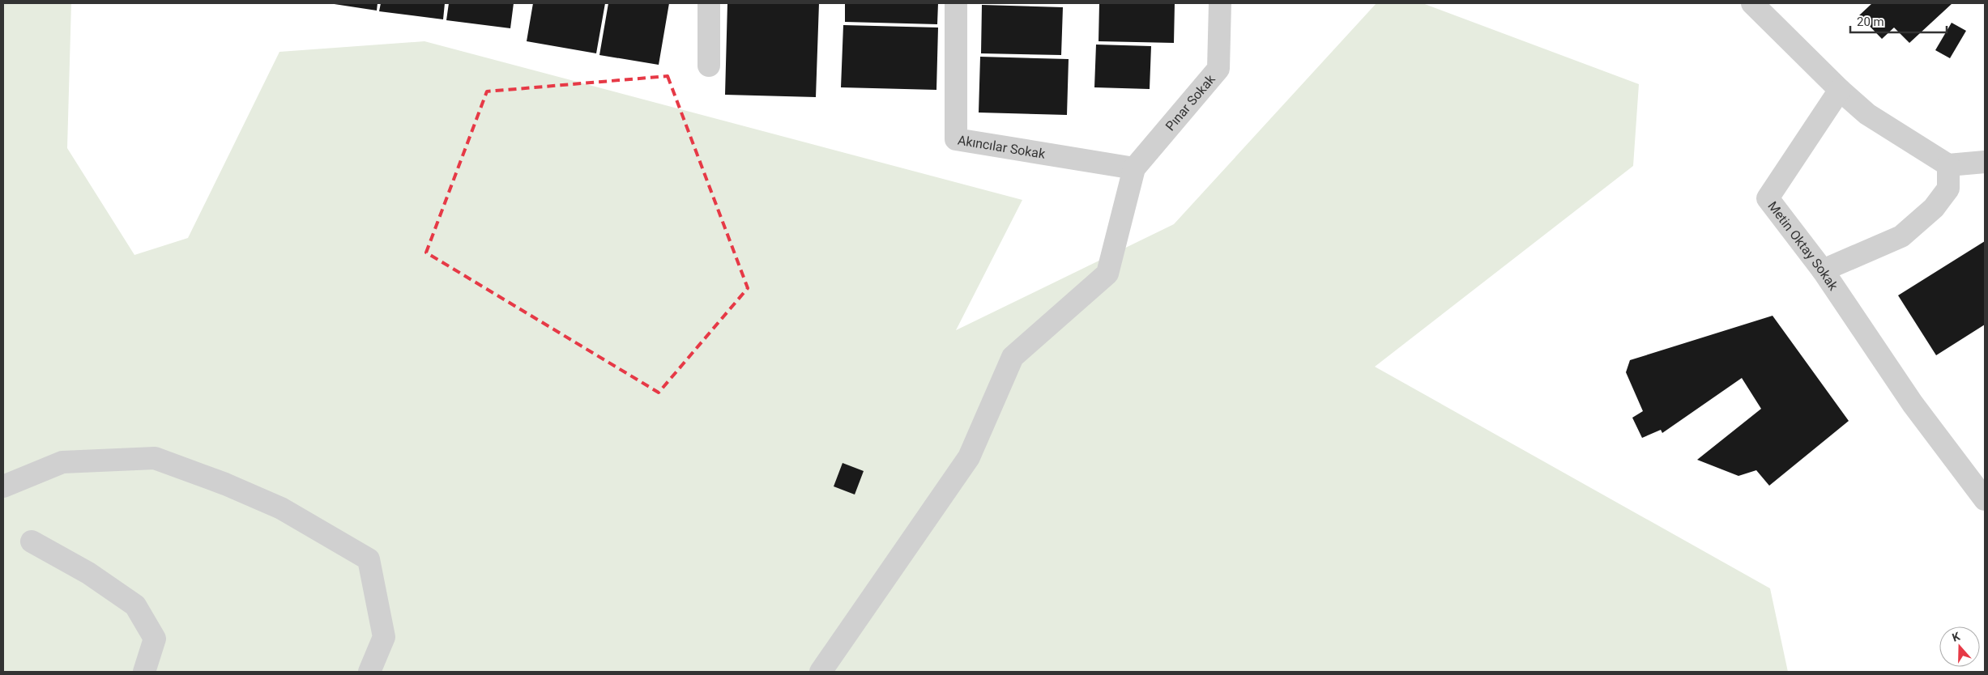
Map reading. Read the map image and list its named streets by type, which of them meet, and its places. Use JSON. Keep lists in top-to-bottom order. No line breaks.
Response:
{"streets":{"street":["Pınar Sokak","Akıncılar Sokak","Metin Oktay Sokak"]},"crossings":[["Pınar Sokak","Akıncılar Sokak"]],"scale_bar":"20 m","north":"top"}
